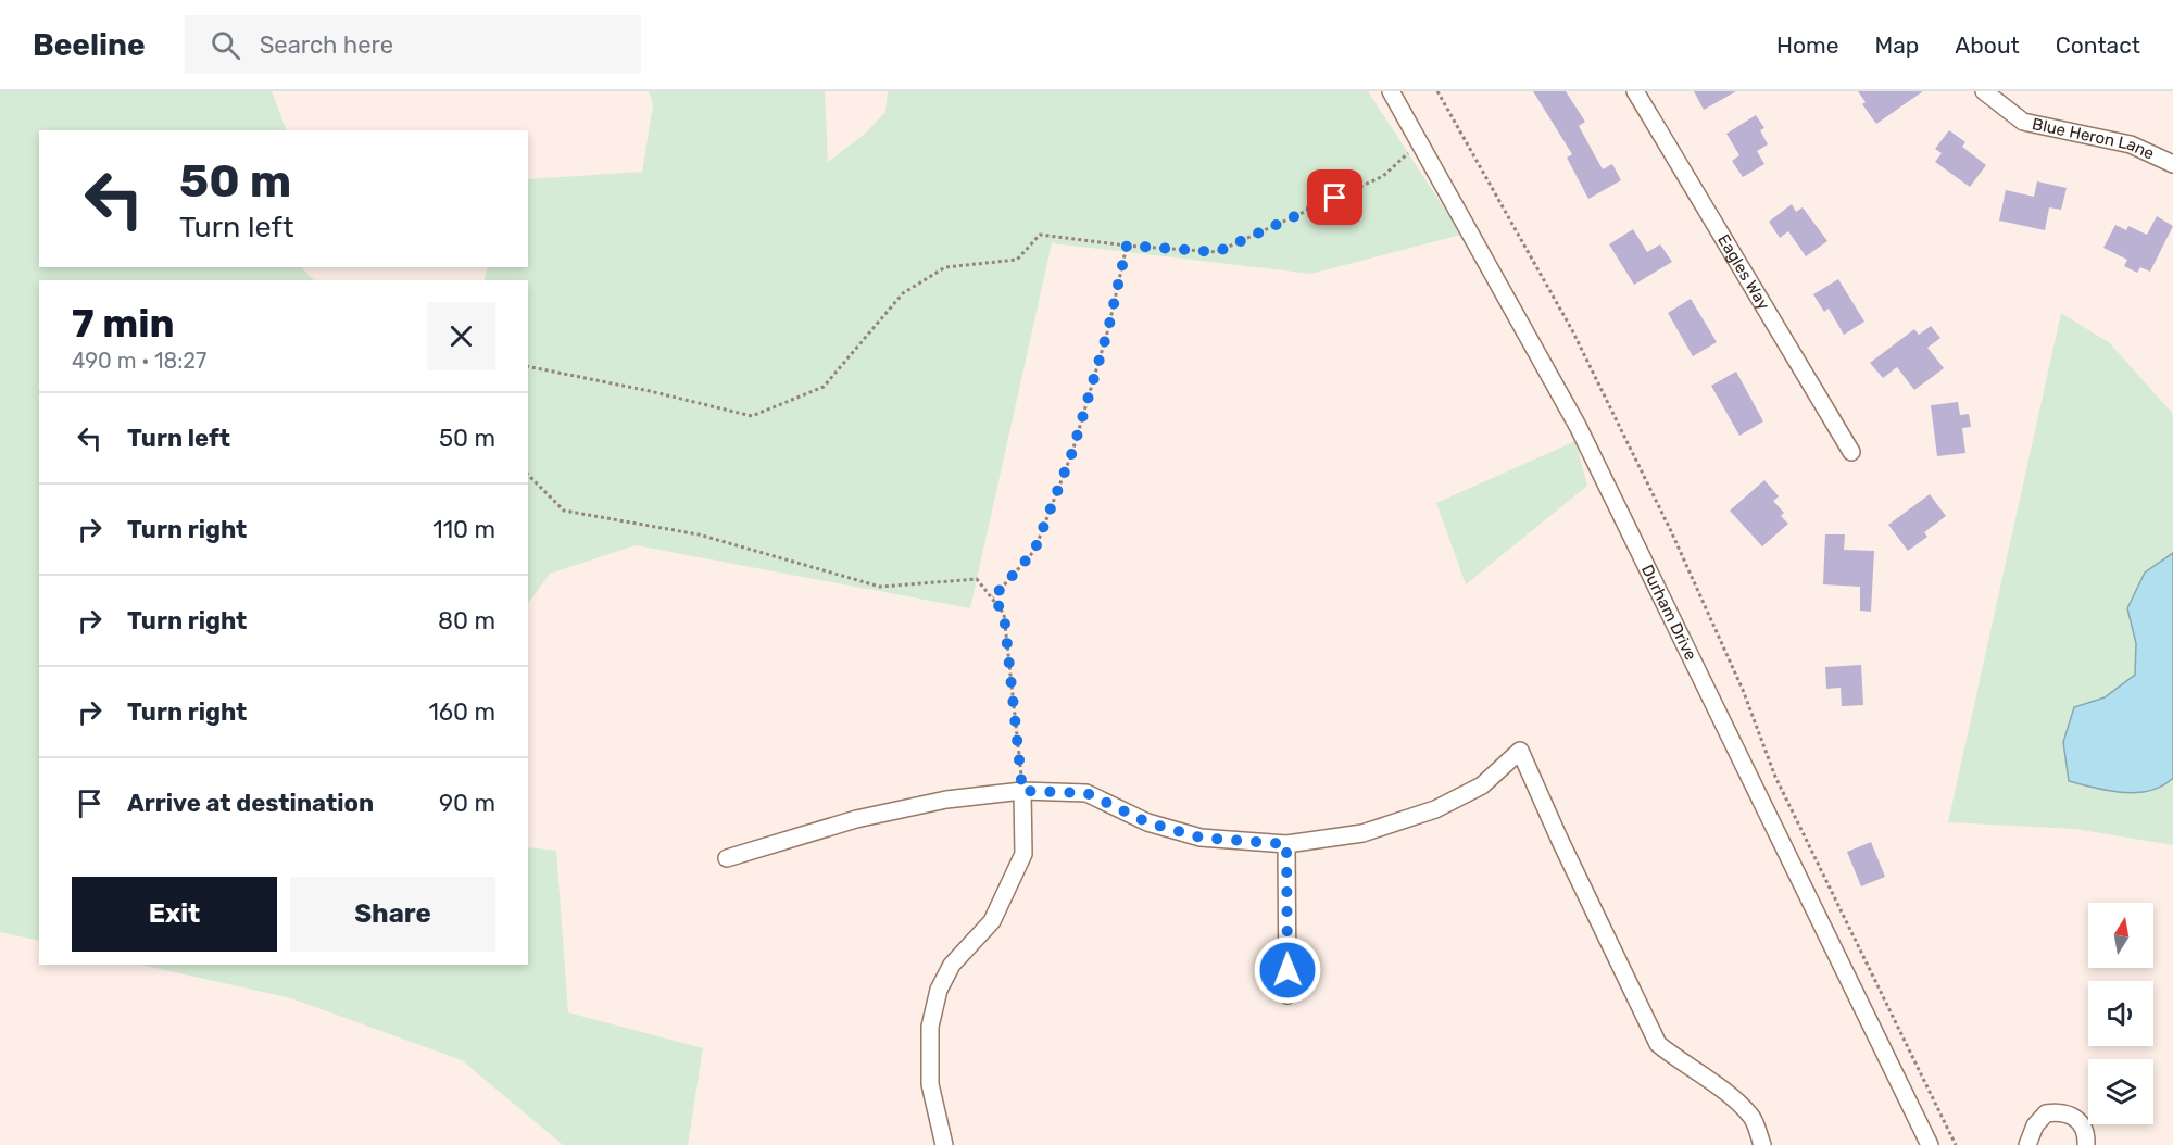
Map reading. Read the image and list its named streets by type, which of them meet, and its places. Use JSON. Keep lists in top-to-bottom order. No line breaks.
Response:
{"streets":{"street":["Blue Heron Lane","Eagles Way","Durham Drive"]},"north":"top","page":{"header":"Beeline","search":"Search here","nav":["Home","Map","About","Contact"],"turn":["50 m","Turn left"],"heading":["7 min","490 m · 18:27"],"list":[{"name":"Turn left","value":"50 m"},{"name":"Turn right","value":"110 m"},{"name":"Turn right","value":"80 m"},{"name":"Turn right","value":"160 m"},{"name":"Arrive at destination","value":"90 m"}],"buttons":["Exit","Share"]}}
